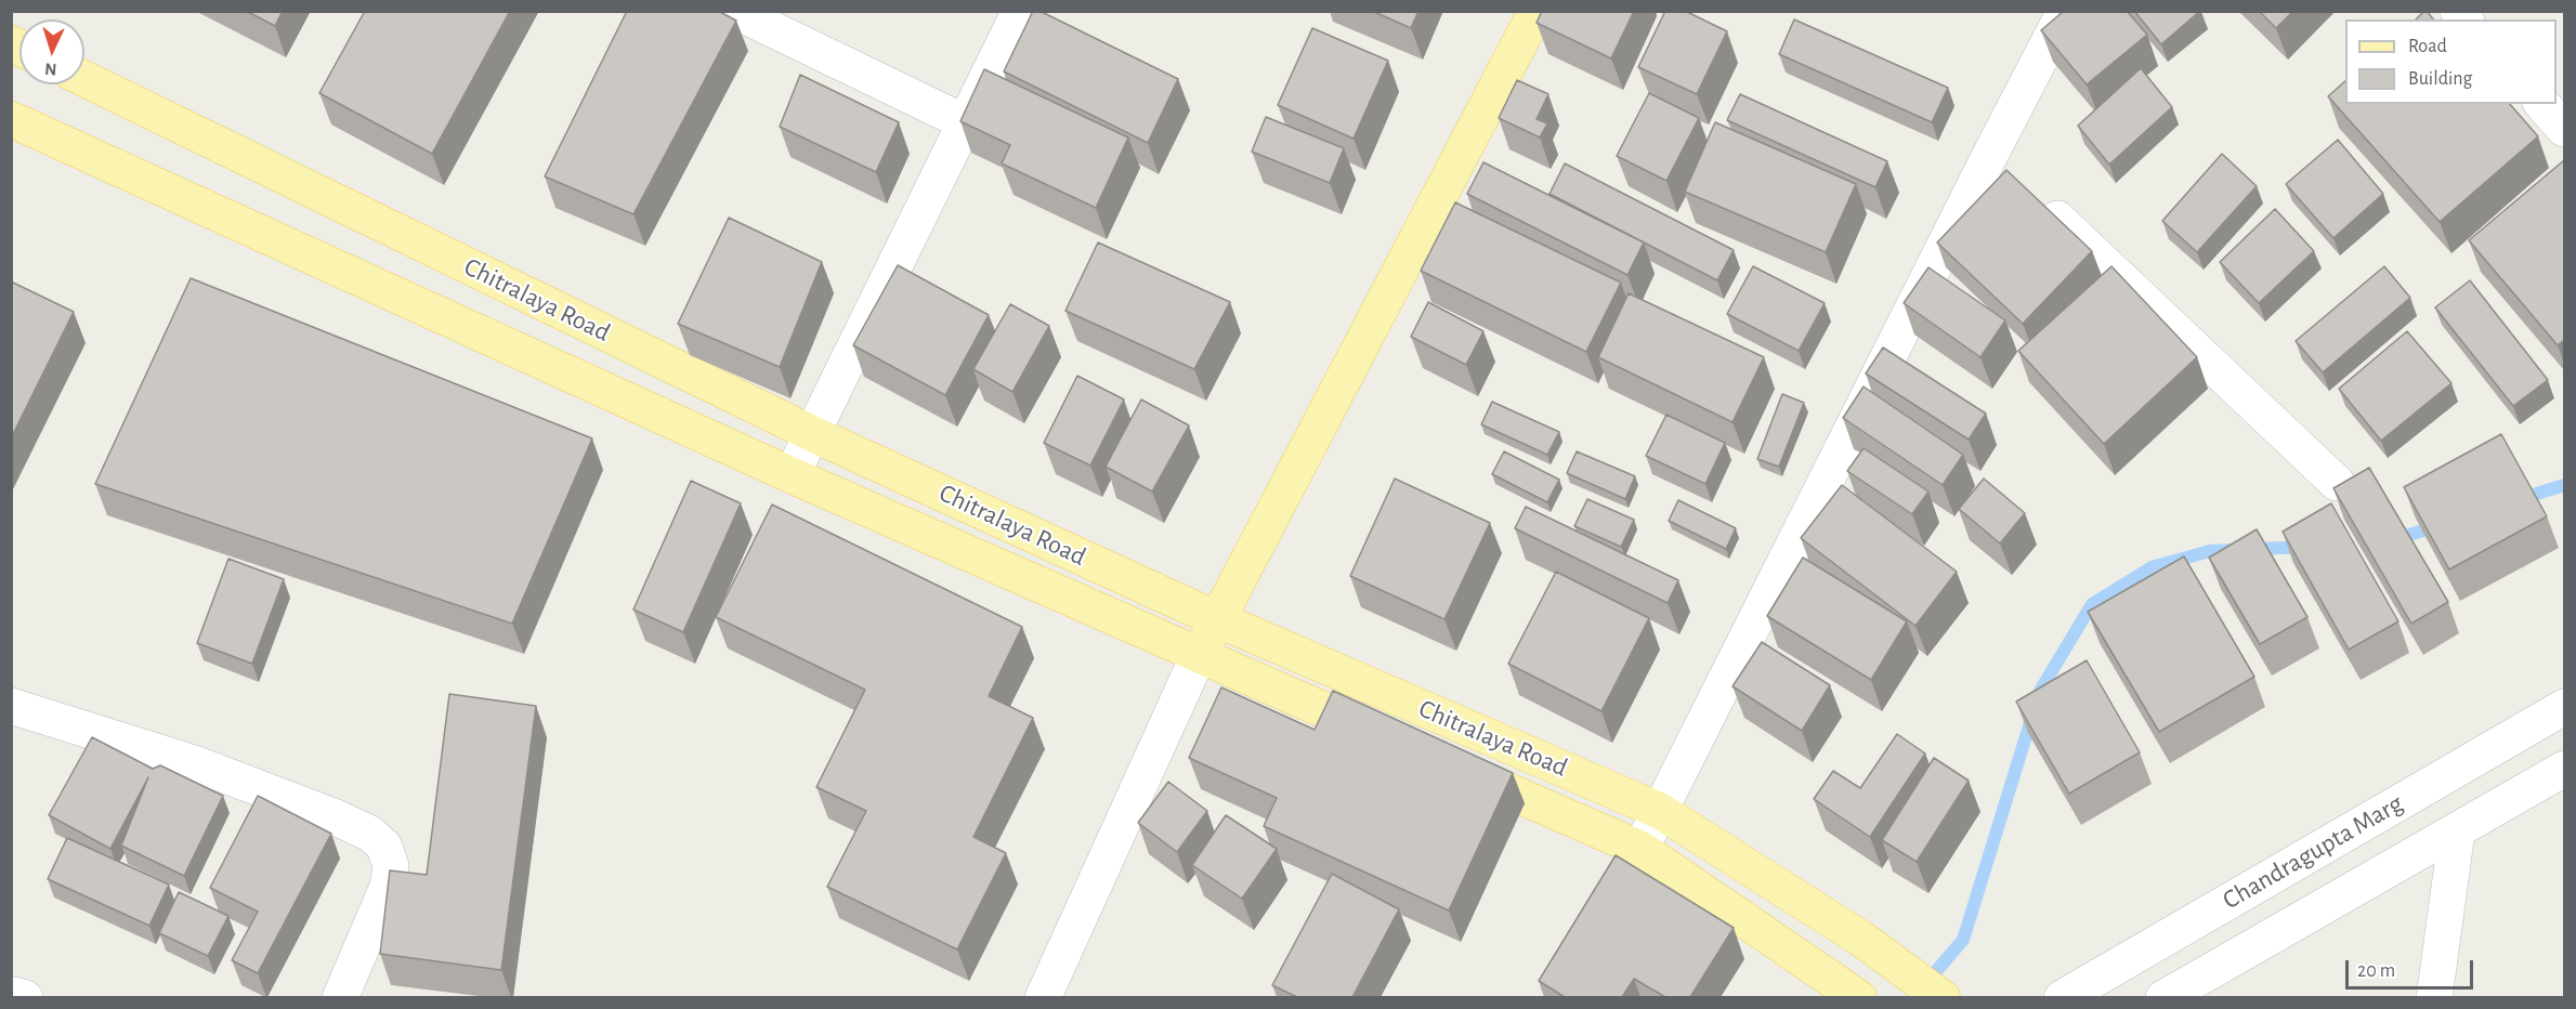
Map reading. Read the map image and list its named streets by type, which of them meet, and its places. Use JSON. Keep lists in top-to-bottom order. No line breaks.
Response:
{"streets":{"main road":["Chitralaya Road"],"street":["Chandragupta Marg"]},"legend":["Road","Building"],"scale_bar":"20 m","north":"bottom"}
